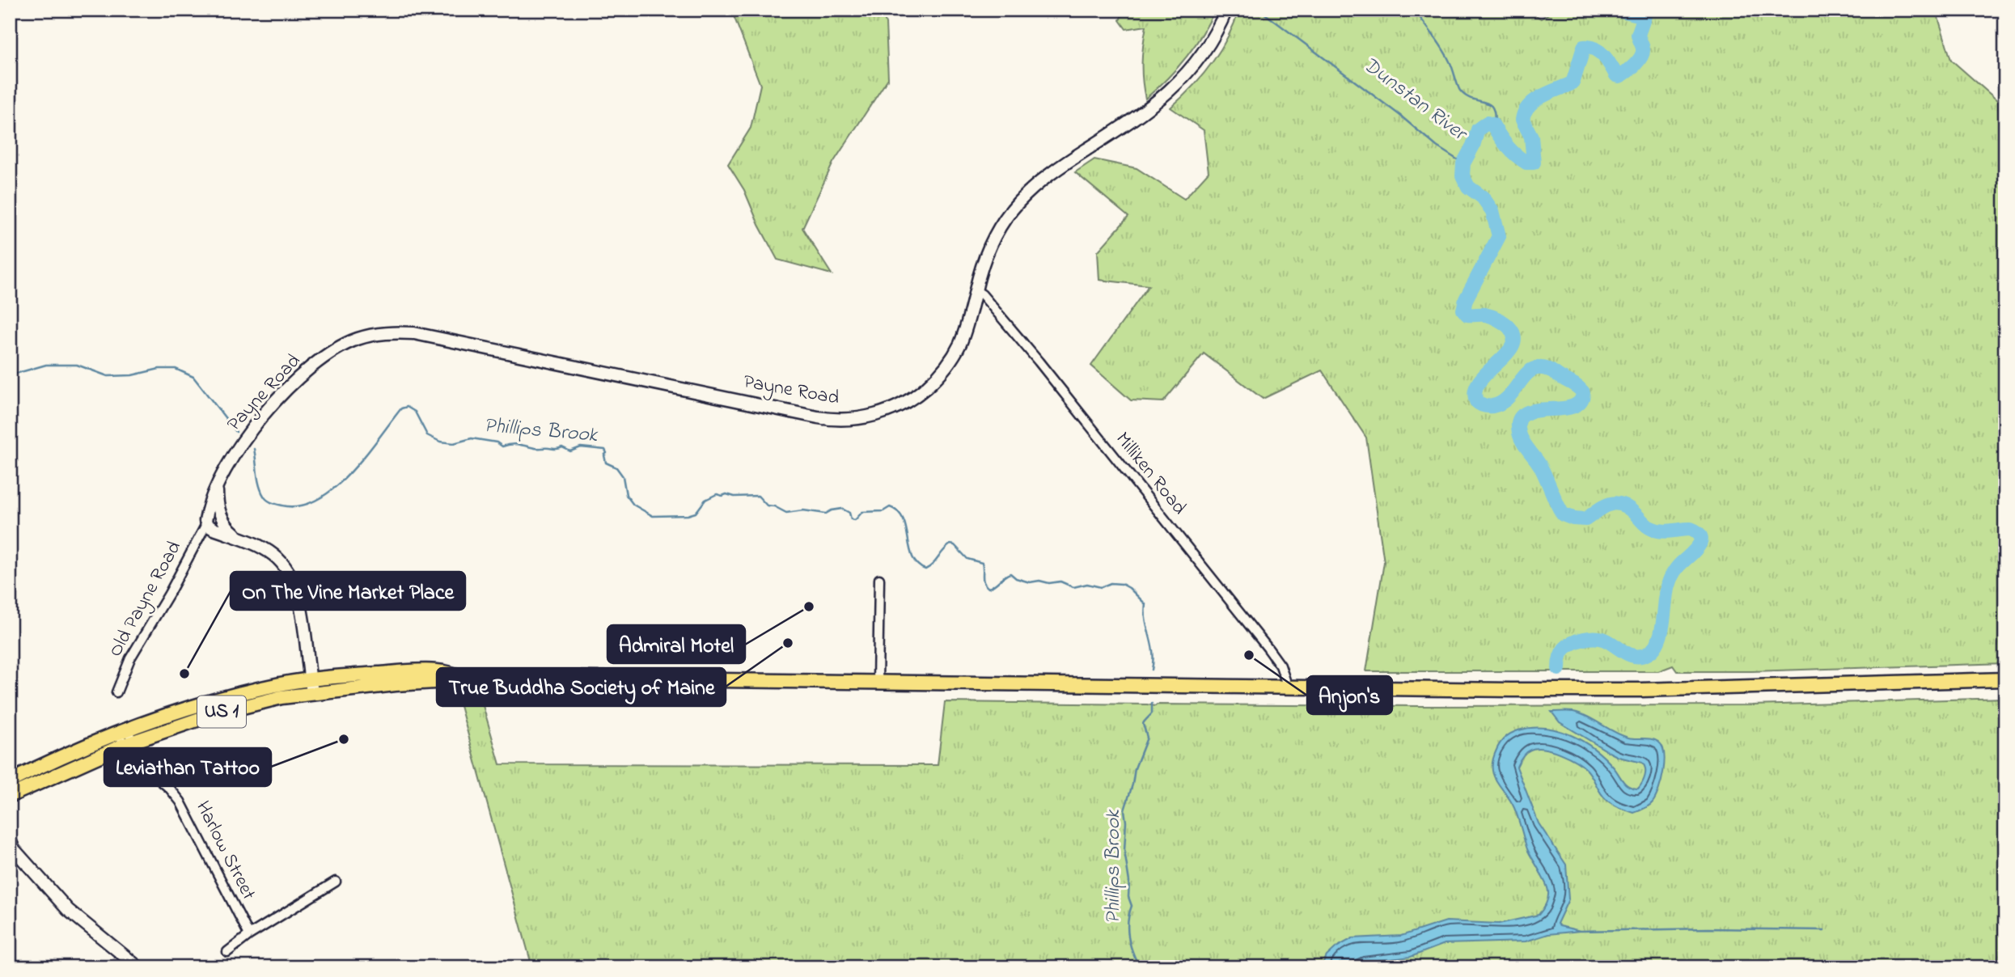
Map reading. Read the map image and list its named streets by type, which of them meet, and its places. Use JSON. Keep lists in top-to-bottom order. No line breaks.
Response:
{"streets":{"main road":["Payne Road","US 1"],"street":["Milliken Road","Old Payne Road","Harlow Street"]},"crossings":[["Payne Road","Milliken Road"],["Payne Road","Old Payne Road"],["Milliken Road","US 1"],["US 1","Harlow Street"]],"water":["Dunstan River","Phillips Brook"],"places":["Admiral Motel","True Buddha Society of Maine","Anjon's","On The Vine Market Place","Leviathan Tattoo"]}
